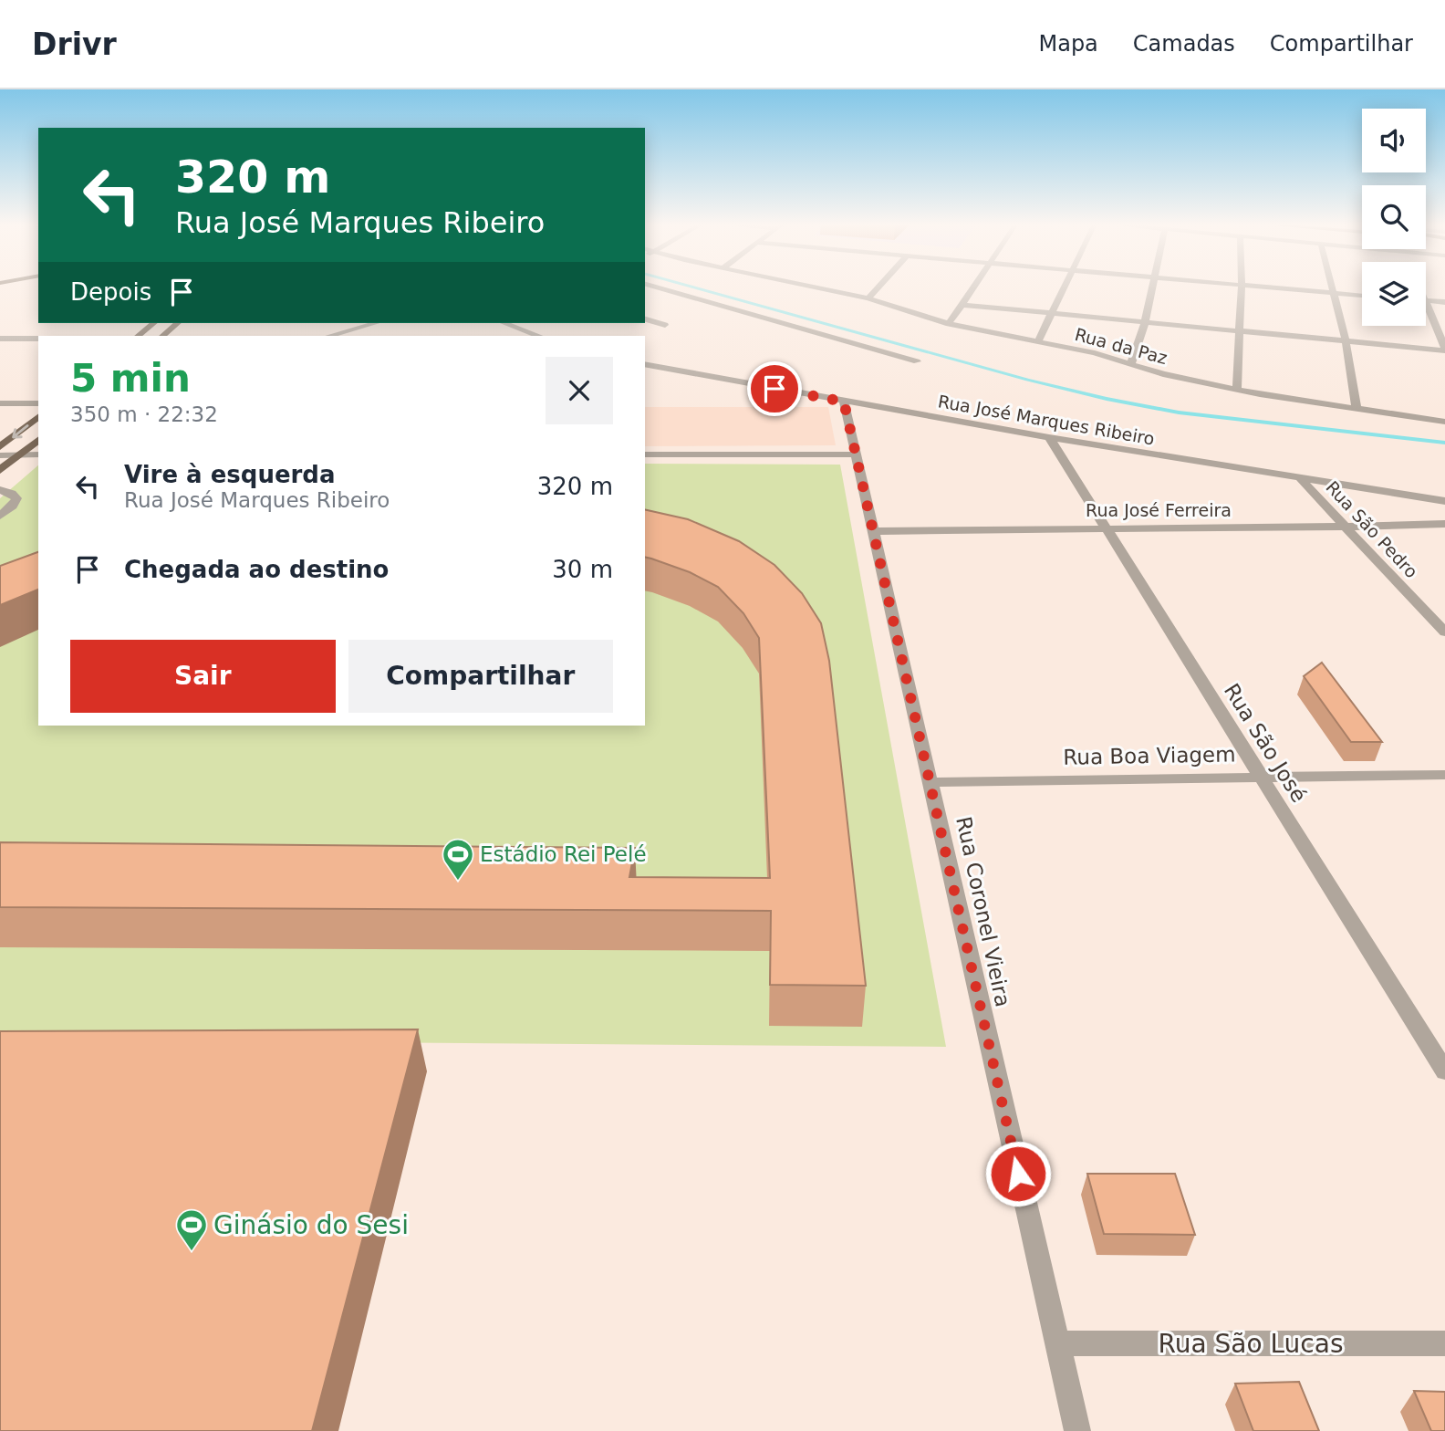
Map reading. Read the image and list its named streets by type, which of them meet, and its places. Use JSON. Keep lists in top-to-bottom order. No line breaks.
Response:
{"streets":{"street":["Rua da Paz","Rua José Marques Ribeiro","Rua José Ferreira","Rua São Pedro","Rua São José","Rua Boa Viagem","Rua Coronel Vieira","Rua São Lucas"]},"crossings":[["Rua José Marques Ribeiro","Rua São Pedro"],["Rua José Marques Ribeiro","Rua São José"],["Rua José Marques Ribeiro","Rua Coronel Vieira"],["Rua José Ferreira","Rua São Pedro"],["Rua José Ferreira","Rua São José"],["Rua José Ferreira","Rua Coronel Vieira"],["Rua São José","Rua Boa Viagem"],["Rua Boa Viagem","Rua Coronel Vieira"],["Rua Coronel Vieira","Rua São Lucas"]],"places":{"sports":["Estádio Rei Pelé","Ginásio do Sesi"]},"page":{"header":"Drivr","nav":["Mapa","Camadas","Compartilhar"],"turn":["320 m","Rua José Marques Ribeiro"],"then":"Depois","heading":["5 min","350 m · 22:32"],"list":[{"name":"Vire à esquerda","note":"Rua José Marques Ribeiro","value":"320 m"},{"name":"Chegada ao destino","value":"30 m"}],"buttons":["Sair","Compartilhar"]}}
